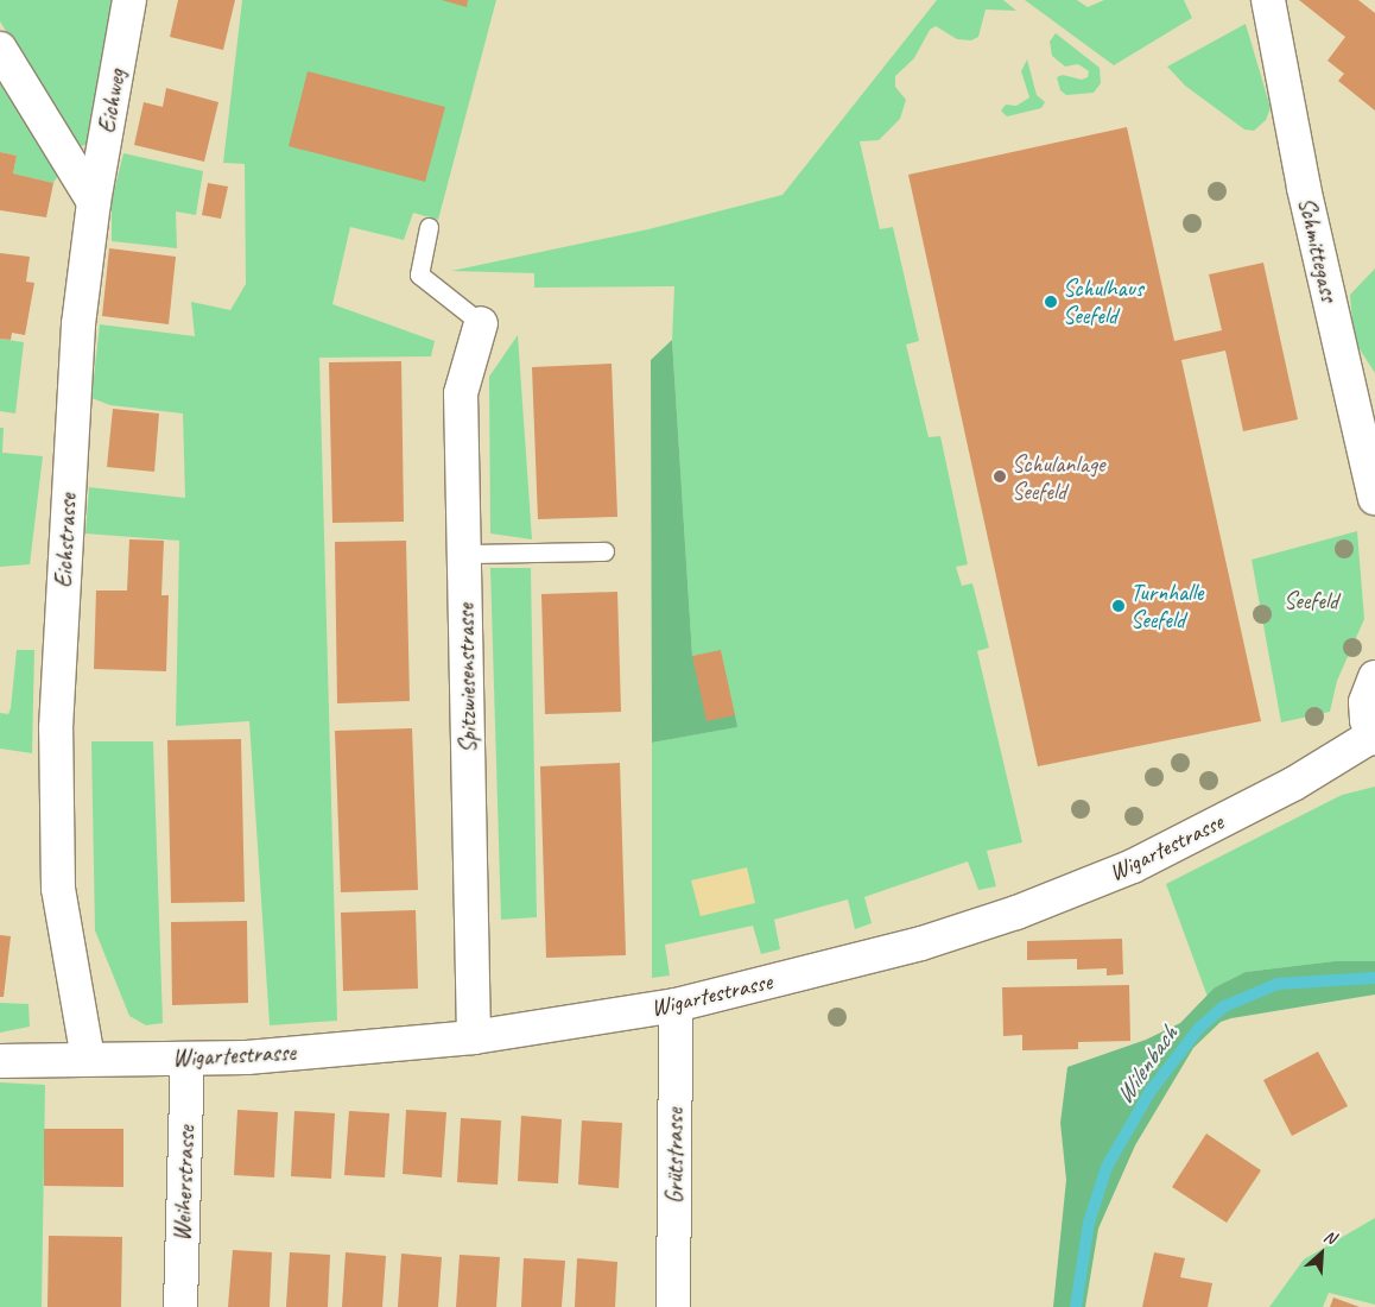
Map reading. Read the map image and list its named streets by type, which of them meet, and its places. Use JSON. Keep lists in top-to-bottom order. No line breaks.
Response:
{"streets":{"street":["Eichweg","Schmittegass","Eichstrasse","Spitzwiesenstrasse","Wigartestrasse","Grütstrasse","Weiherstrasse"]},"crossings":[["Eichweg","Eichstrasse"],["Eichstrasse","Wigartestrasse"],["Spitzwiesenstrasse","Wigartestrasse"],["Wigartestrasse","Grütstrasse"],["Wigartestrasse","Weiherstrasse"]],"water":["Wilenbach"],"parks":["Seefeld"],"places":["Schulhaus Seefeld","Schulanlage Seefeld","Turnhalle Seefeld"],"north":"top right"}
